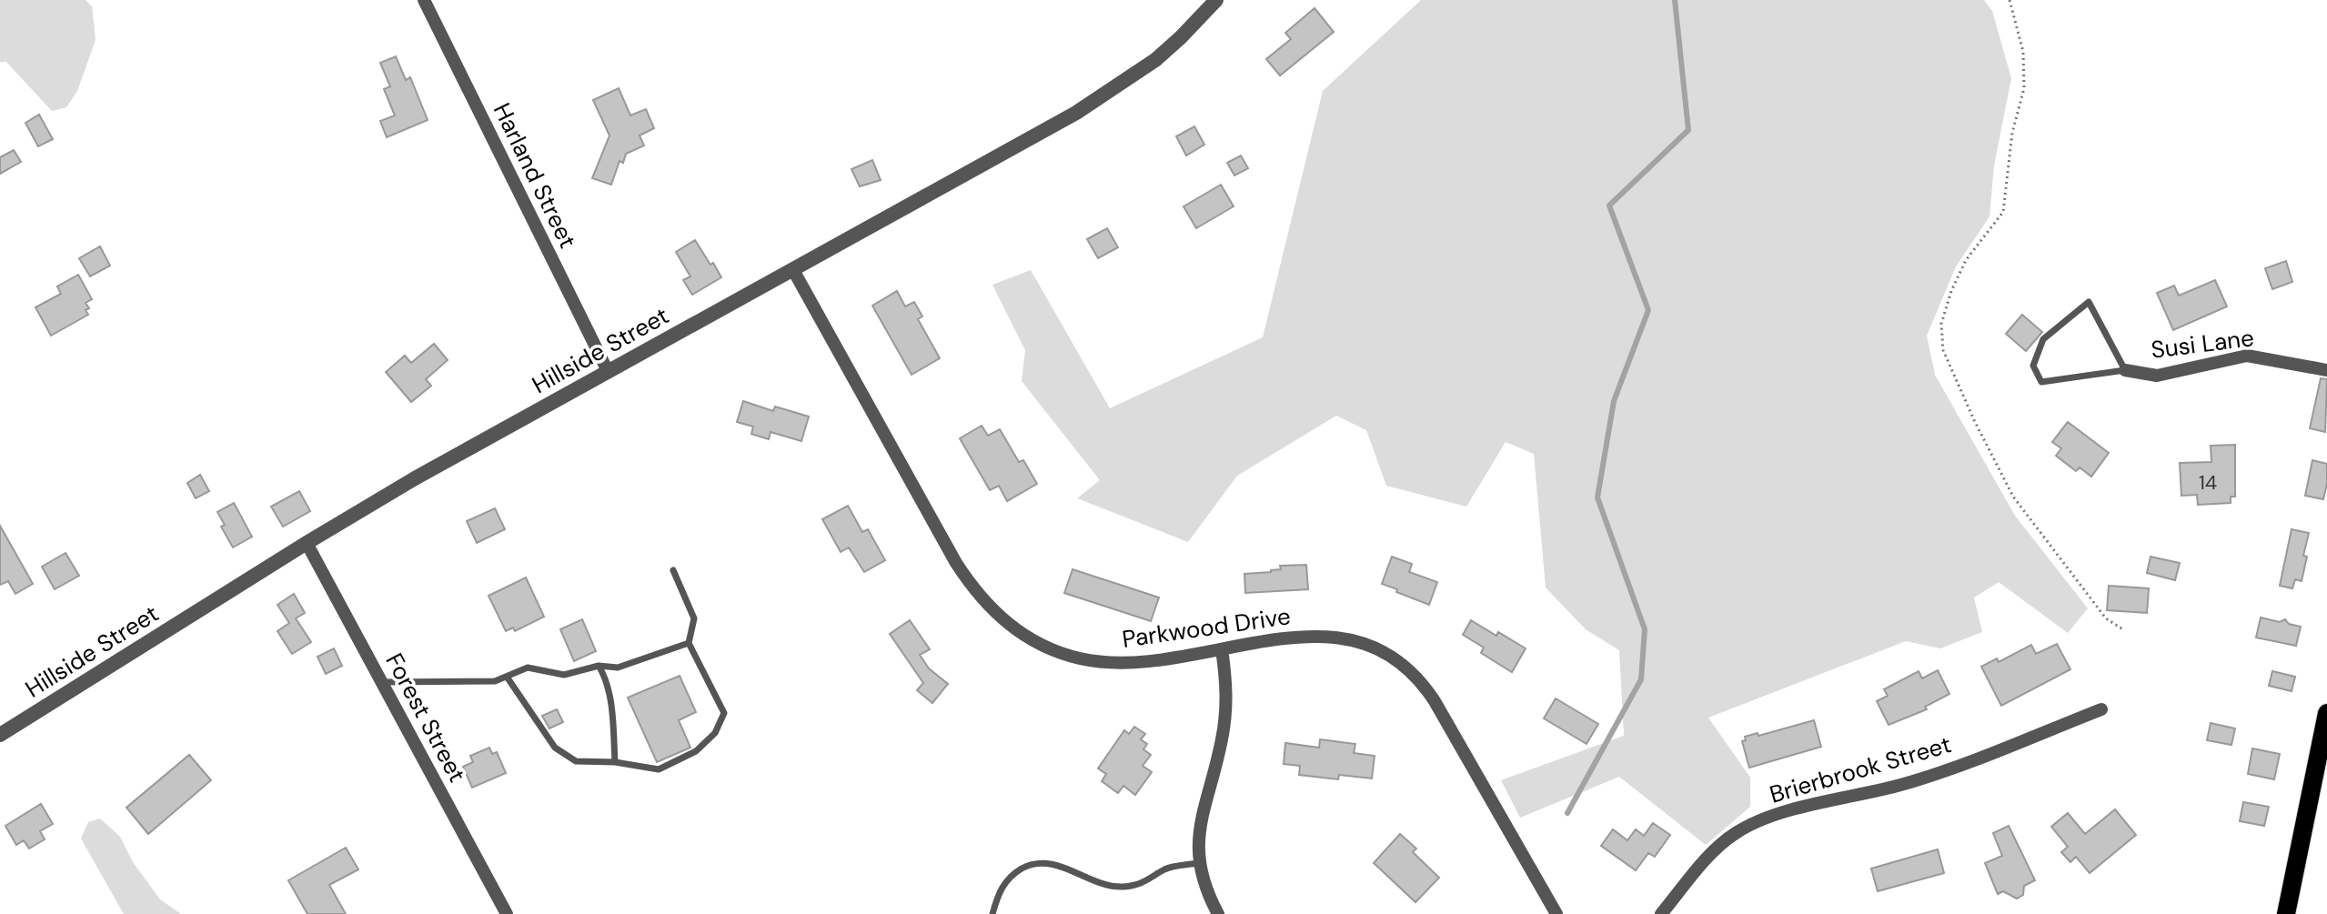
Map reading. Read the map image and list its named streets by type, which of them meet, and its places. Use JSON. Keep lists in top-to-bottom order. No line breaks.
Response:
{"streets":{"street":["Harland Street","Susi Lane","Hillside Street","Parkwood Drive","Forest Street","Brierbrook Street"]},"crossings":[["Harland Street","Hillside Street"],["Hillside Street","Parkwood Drive"],["Hillside Street","Forest Street"]],"house_numbers":["14"]}
